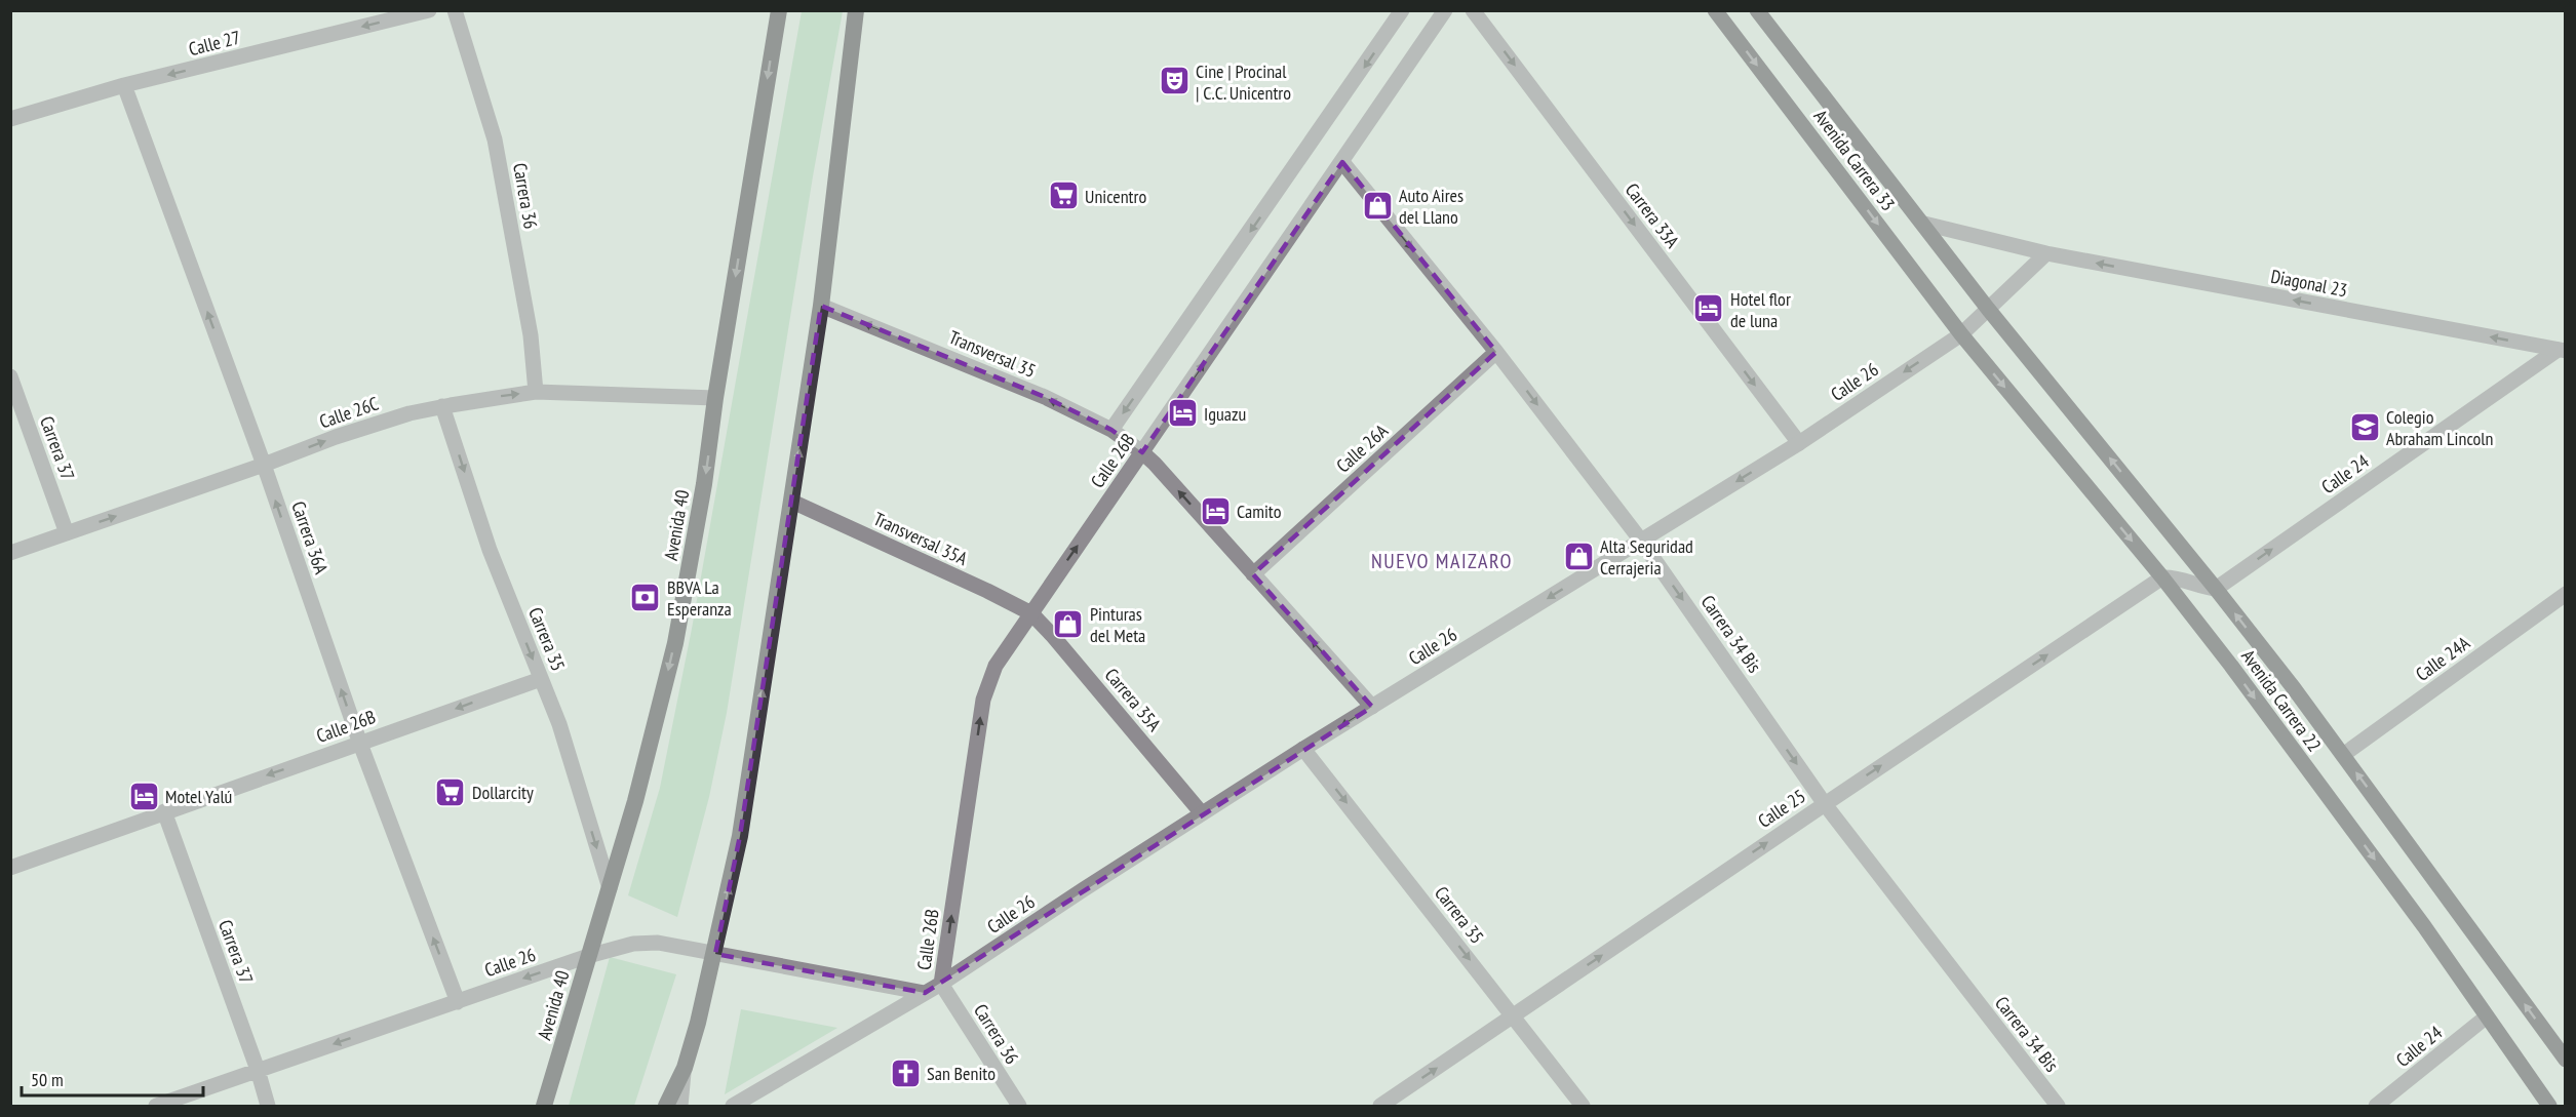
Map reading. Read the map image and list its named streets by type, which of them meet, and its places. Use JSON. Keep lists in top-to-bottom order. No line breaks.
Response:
{"streets":{"highway":["Avenida 40"],"main road":["Avenida Carrera 33","Avenida Carrera 22"],"street":["Calle 27","Carrera 36","Carrera 33A","Diagonal 23","Transversal 35","Calle 26","Calle 26C","Carrera 37","Calle 26A","Calle 26B","Calle 24","Carrera 36A","Transversal 35A","Carrera 34 Bis","Carrera 35","Calle 24A","Carrera 35A","Calle 25"]},"crossings":[["Calle 27","Carrera 36A"],["Avenida Carrera 33","Diagonal 23"],["Avenida Carrera 33","Calle 26"],["Avenida Carrera 33","Avenida Carrera 22"],["Carrera 36","Calle 26"],["Carrera 36","Calle 26C"],["Carrera 36","Calle 26B"],["Carrera 33A","Calle 26"],["Diagonal 23","Calle 24"],["Transversal 35","Calle 26B"],["Calle 26","Carrera 37"],["Calle 26","Calle 26B"],["Calle 26","Avenida 40"],["Calle 26","Carrera 36A"],["Calle 26","Carrera 34 Bis"],["Calle 26","Carrera 35"],["Calle 26","Carrera 35A"],["Calle 26","Avenida Carrera 22"],["Calle 26C","Carrera 37"],["Calle 26C","Avenida 40"],["Calle 26C","Carrera 36A"],["Calle 26C","Carrera 35"],["Carrera 37","Calle 26B"],["Calle 26A","Carrera 34 Bis"],["Calle 26B","Carrera 36A"],["Calle 26B","Transversal 35A"],["Calle 26B","Carrera 34 Bis"],["Calle 26B","Carrera 35"],["Calle 26B","Carrera 35A"],["Calle 24","Avenida Carrera 22"],["Avenida 40","Carrera 35"],["Transversal 35A","Carrera 35A"],["Carrera 34 Bis","Calle 25"],["Carrera 35","Calle 25"],["Calle 24A","Avenida Carrera 22"],["Avenida Carrera 22","Calle 25"]],"one_way":["Calle 27","Carrera 33A","Diagonal 23","Transversal 35","Calle 26","Calle 26C","Calle 24","Carrera 36A","Carrera 34 Bis","Carrera 35","Calle 25"],"districts":["NUEVO MAIZARO"],"places":{"theatre":["Cine | Procinal | C.C. Unicentro"],"supermarket":["Unicentro","Dollarcity"],"shop":["Auto Aires del Llano","Alta Seguridad Cerrajeria","Pinturas del Meta"],"hotel":["Hotel flor de luna","Iguazu","Camito","Motel Yalú"],"school or university":["Colegio Abraham Lincoln"],"bank":["BBVA La Esperanza"],"church":["San Benito"]},"scale_bar":"50 m"}
